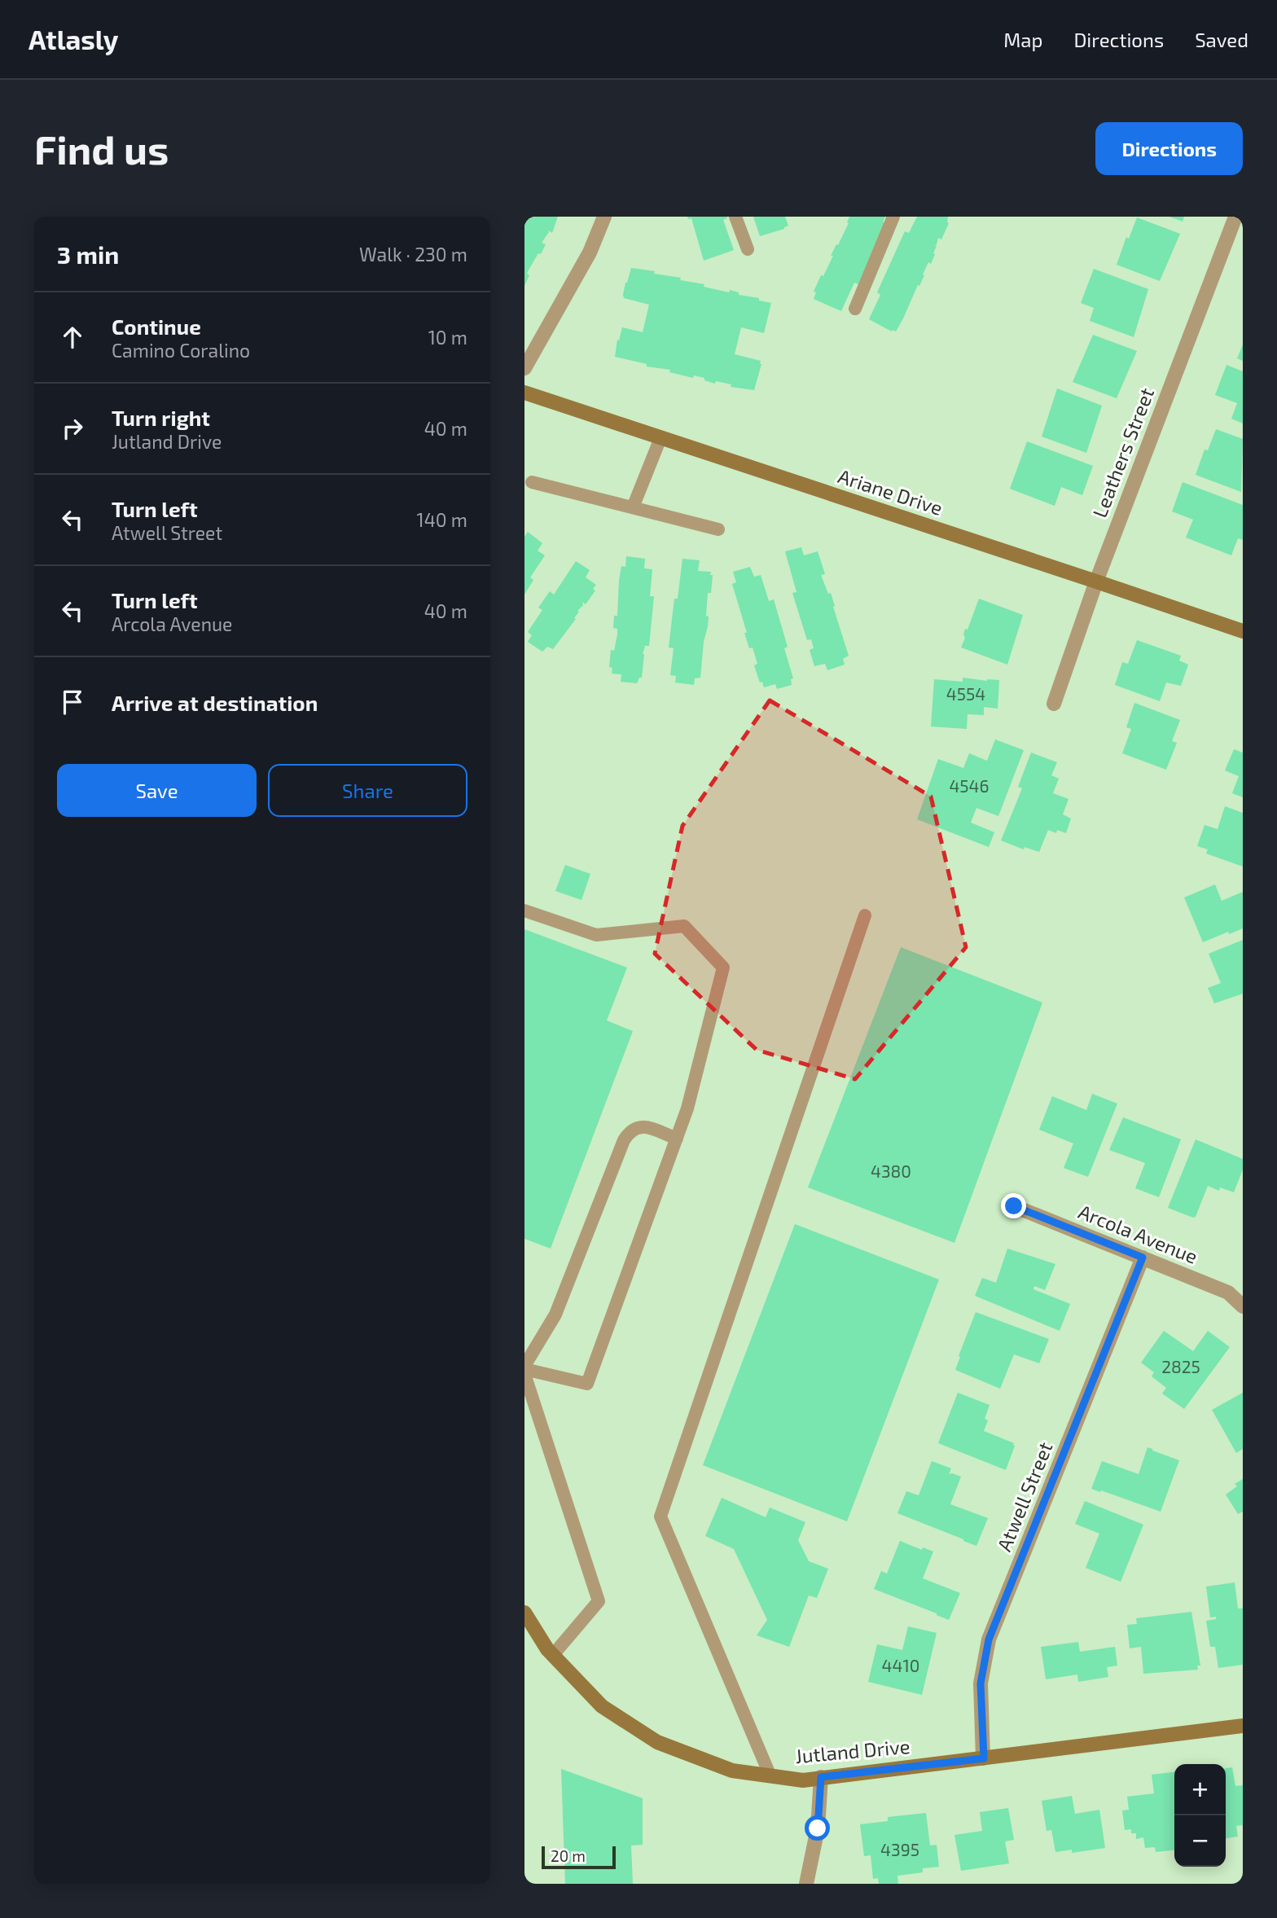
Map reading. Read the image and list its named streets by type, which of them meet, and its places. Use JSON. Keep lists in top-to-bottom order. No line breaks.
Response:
{"streets":{"street":["Leathers Street","Ariane Drive","Arcola Avenue","Atwell Street","Jutland Drive"]},"crossings":[["Leathers Street","Ariane Drive"],["Arcola Avenue","Atwell Street"],["Atwell Street","Jutland Drive"]],"house_numbers":["4554","4546","4380","2825","4410","4395"],"scale_bar":"20 m","page":{"header":"Atlasly","nav":["Map","Directions","Saved"],"buttons":["Directions",["Save","Share"]],"title":"Find us","heading":["3 min","Walk · 230 m"],"list":[["Continue","Camino Coralino","10 m"],["Turn right","Jutland Drive","40 m"],["Turn left","Atwell Street","140 m"],["Turn left","Arcola Avenue","40 m"],"Arrive at destination"],"map_buttons":["+","−"],"scale":"20 m"}}
